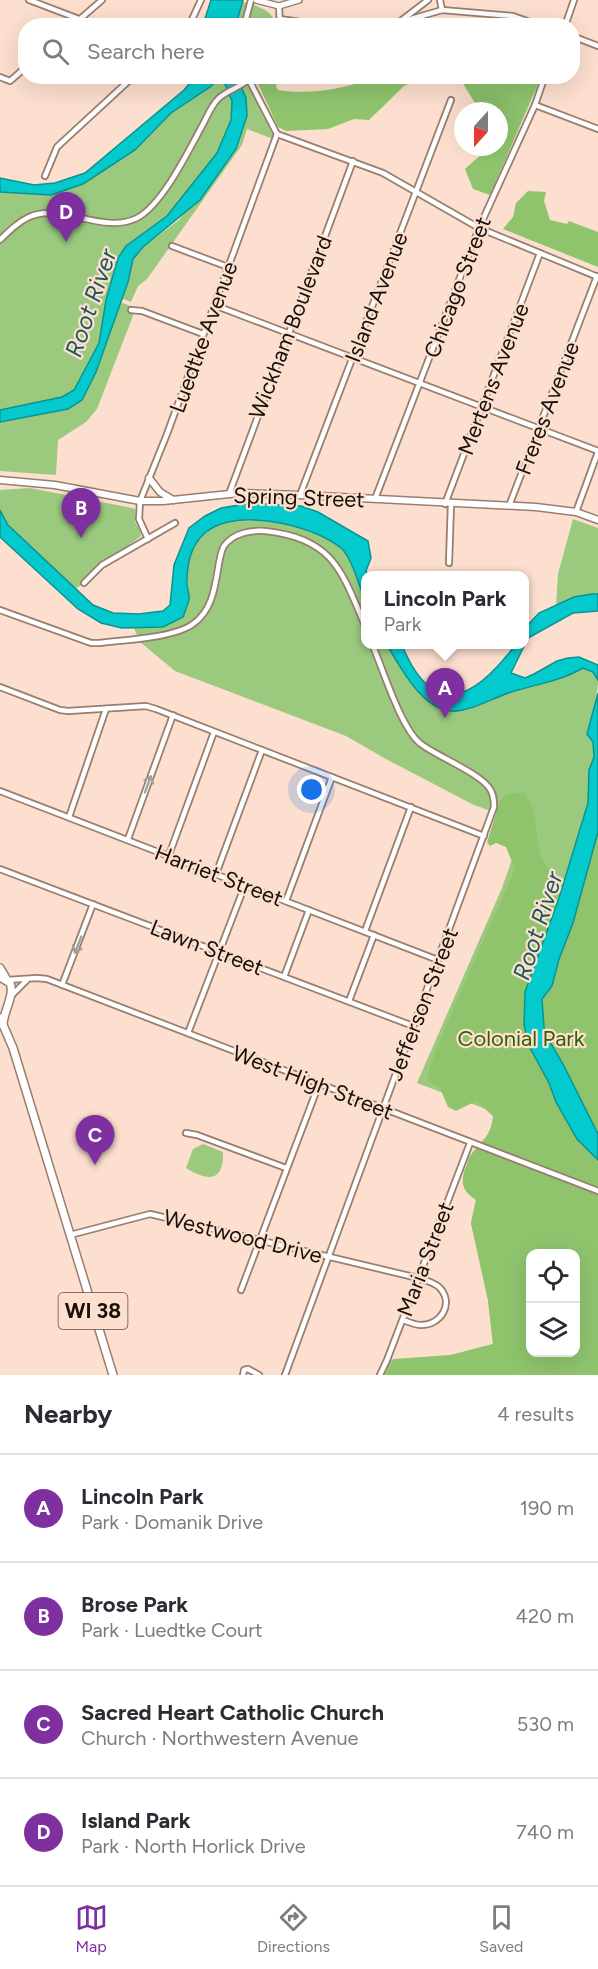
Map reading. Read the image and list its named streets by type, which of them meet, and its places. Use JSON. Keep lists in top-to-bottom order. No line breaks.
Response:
{"streets":{"main road":["Spring Street","WI 38"],"street":["Chicago Street","Island Avenue","Wickham Boulevard","Luedtke Avenue","Mertens Avenue","Freres Avenue","Harriet Street","Lawn Street","Jefferson Street","West High Street","Westwood Drive","Maria Street"]},"crossings":[["Chicago Street","Spring Street"],["Island Avenue","Spring Street"],["Wickham Boulevard","Spring Street"],["Luedtke Avenue","Spring Street"],["Mertens Avenue","Spring Street"],["Freres Avenue","Spring Street"],["Harriet Street","Jefferson Street"],["Lawn Street","Jefferson Street"],["Jefferson Street","West High Street"],["Jefferson Street","Westwood Drive"],["West High Street","Maria Street"],["West High Street","WI 38"],["Westwood Drive","Maria Street"],["Westwood Drive","WI 38"]],"water":["Root River"],"parks":["Colonial Park"],"north":"bottom","page":{"search":"Search here","pins":["D","B","A","C"],"popup":["Lincoln Park","Park"],"heading":["Nearby","4 results"],"list":[{"mark":"A","name":"Lincoln Park","note":"Park · Domanik Drive","value":"190 m"},{"mark":"B","name":"Brose Park","note":"Park · Luedtke Court","value":"420 m"},{"mark":"C","name":"Sacred Heart Catholic Church","note":"Church · Northwestern Avenue","value":"530 m"},{"mark":"D","name":"Island Park","note":"Park · North Horlick Drive","value":"740 m"}],"nav":["Map","Directions","Saved"]}}
